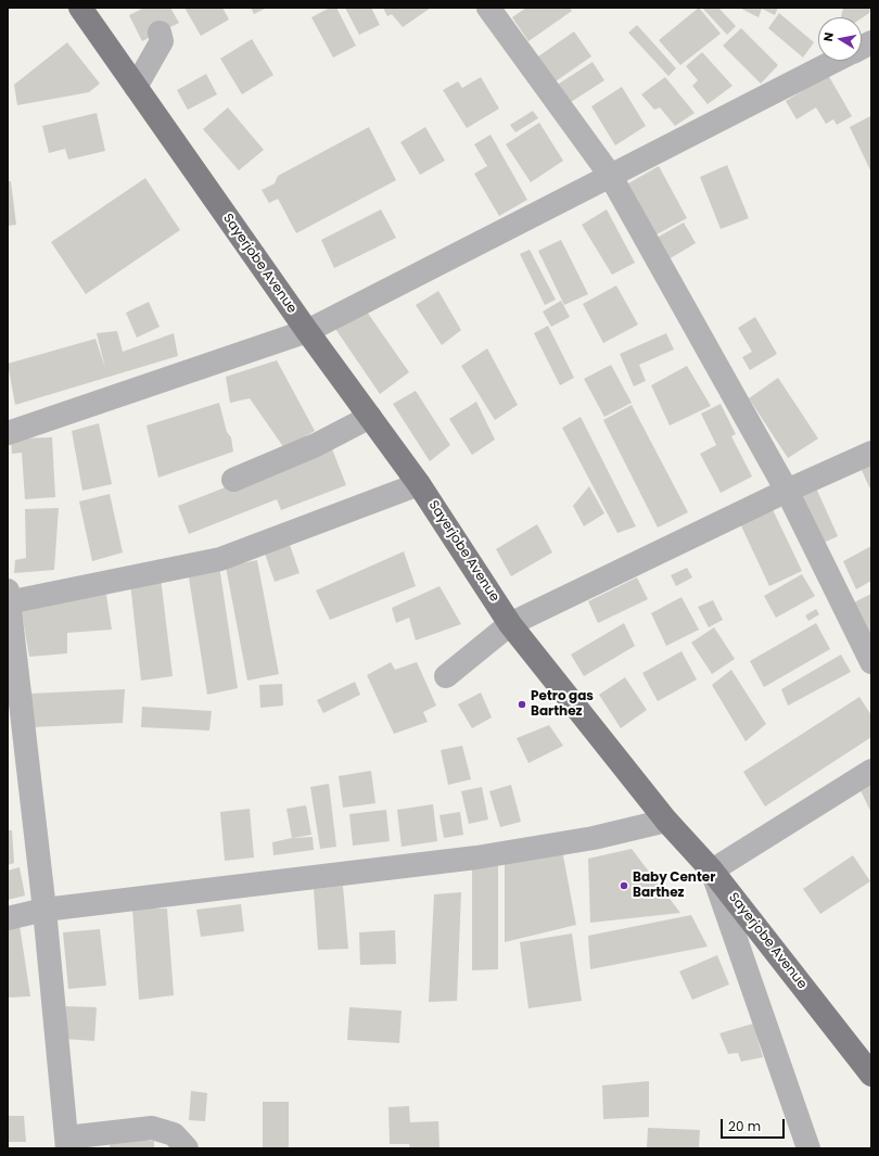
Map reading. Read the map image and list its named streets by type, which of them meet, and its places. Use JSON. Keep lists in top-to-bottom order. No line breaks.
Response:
{"streets":{"main road":["Sayerjobe Avenue"]},"places":["Petro gas Barthez","Baby Center Barthez"],"scale_bar":"20 m","north":"left"}
